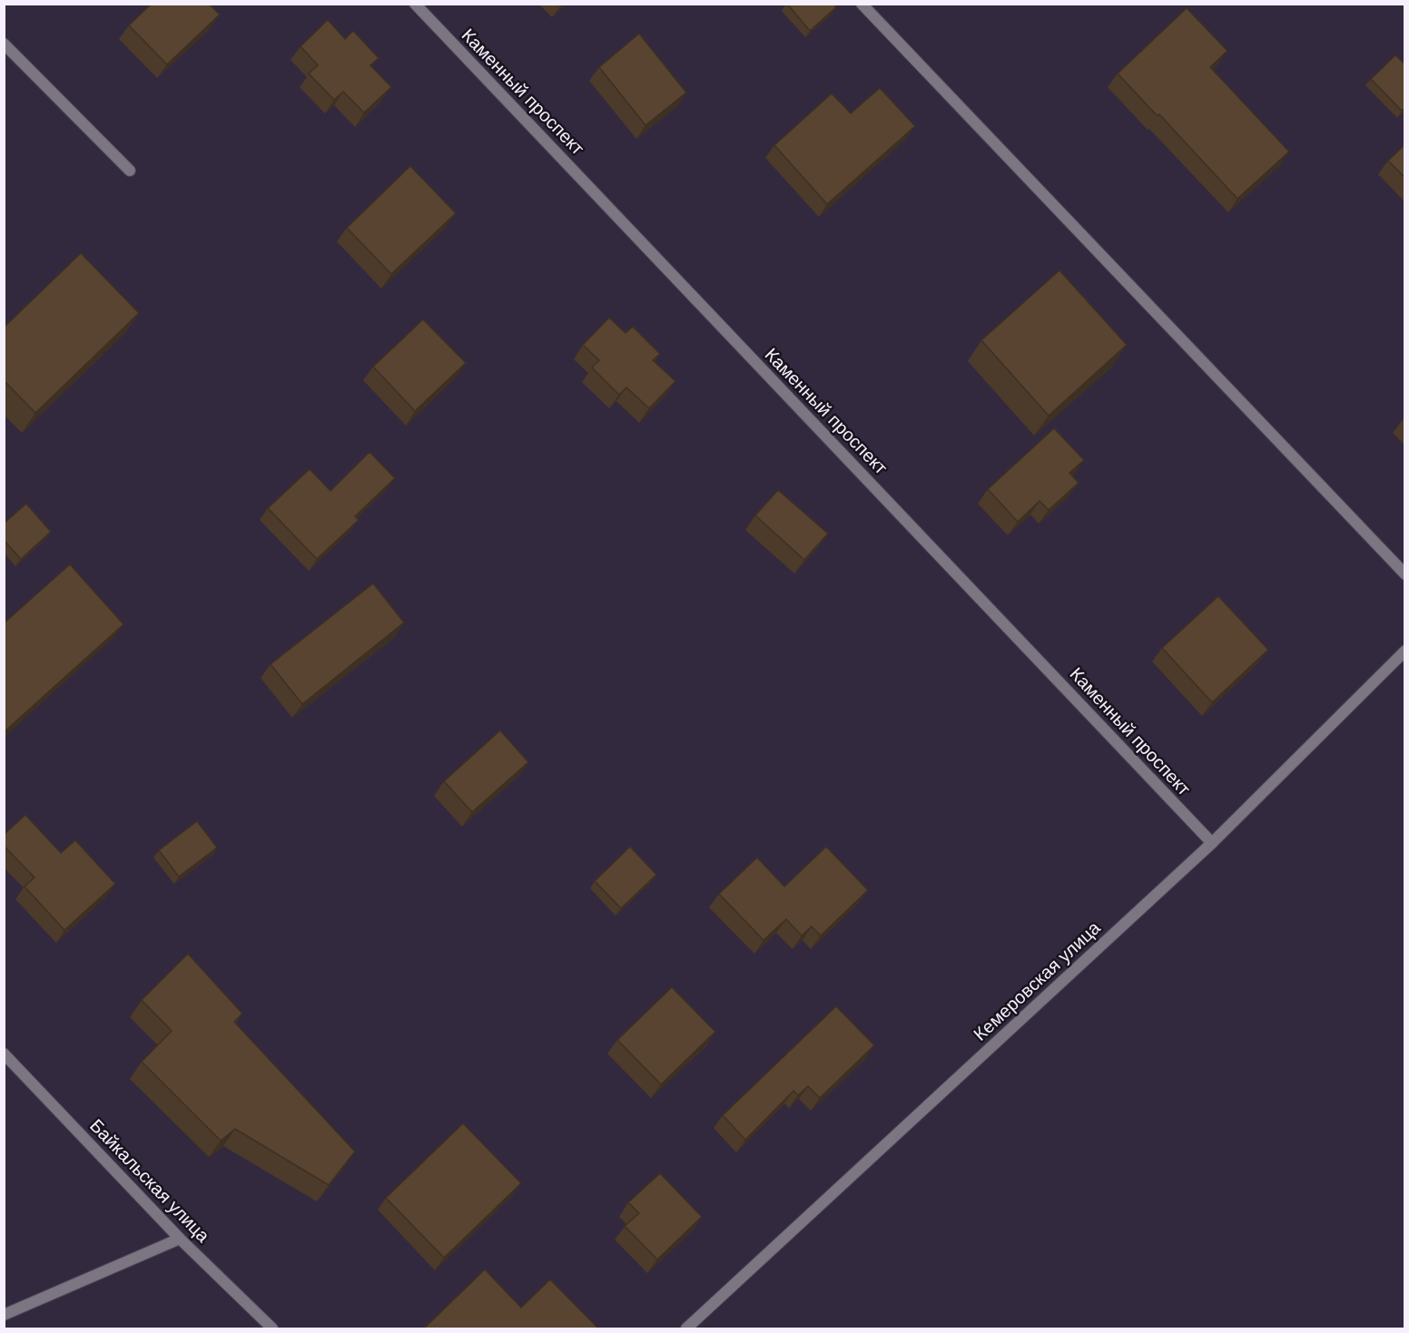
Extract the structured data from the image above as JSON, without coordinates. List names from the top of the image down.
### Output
{
  "streets": {
    "street": ["Каменный проспект", "Кемеровская улица", "Байкальская улица"]
  },
  "crossings": [
    ["Каменный проспект", "Кемеровская улица"]
  ]
}
